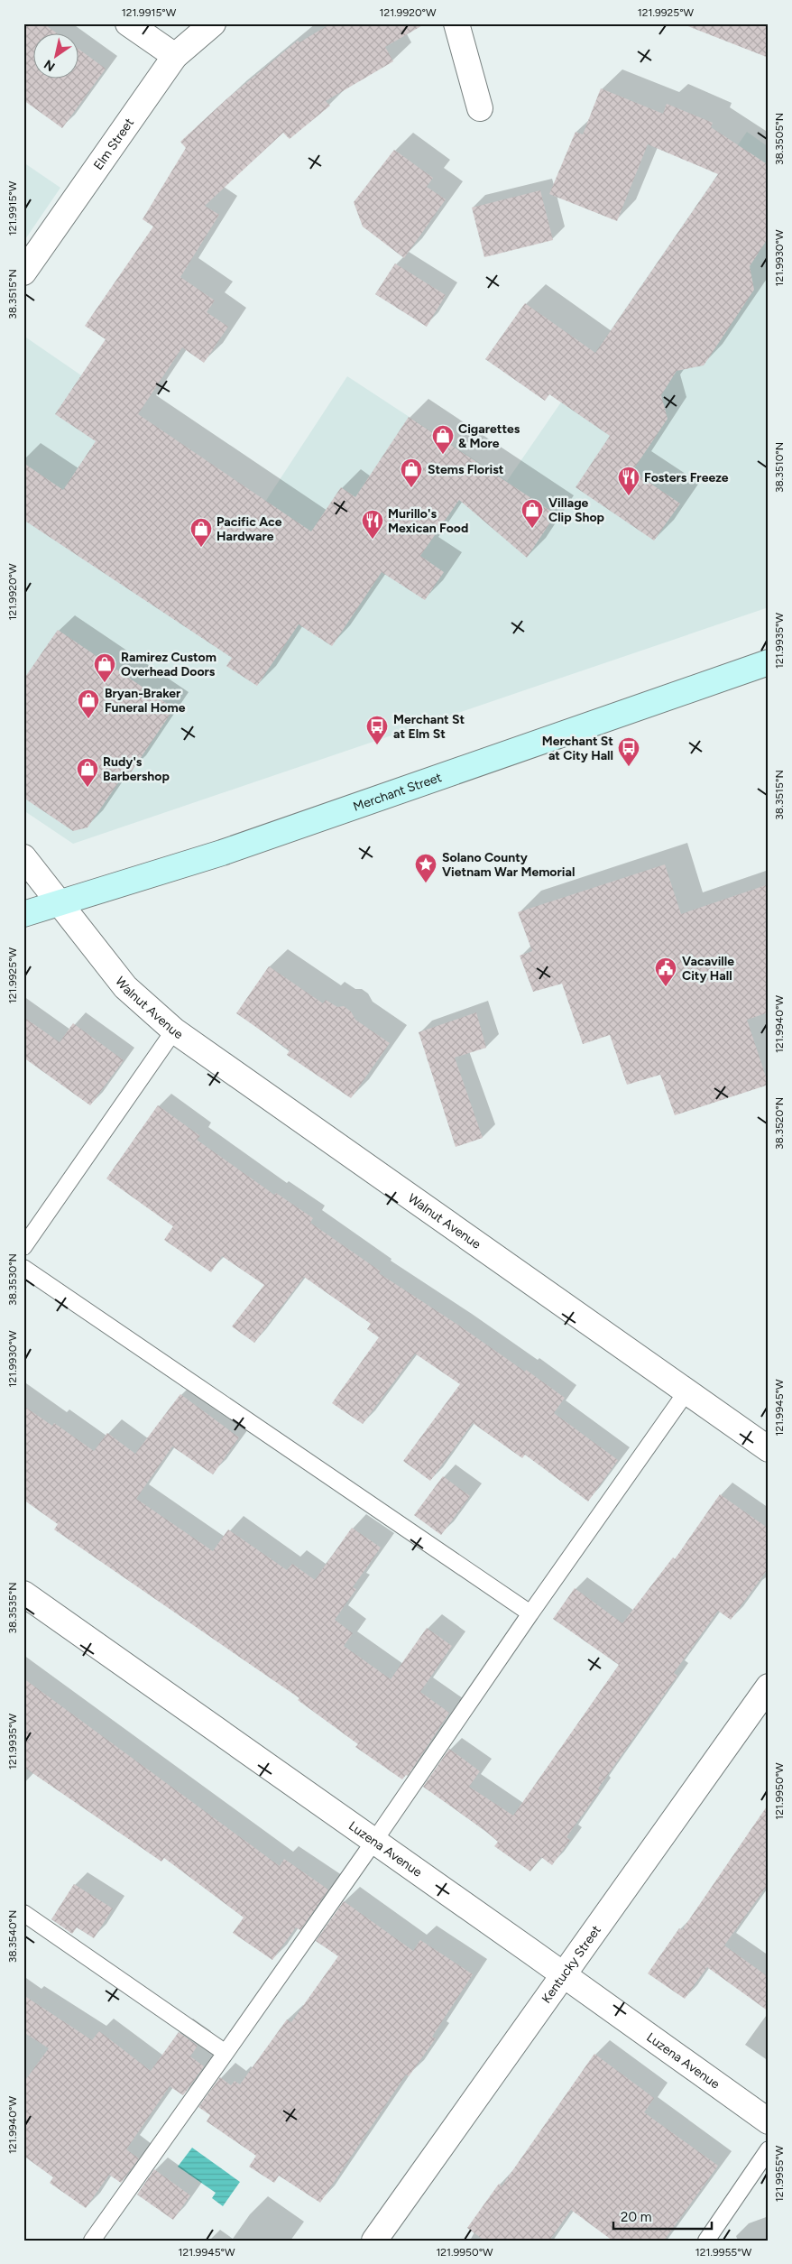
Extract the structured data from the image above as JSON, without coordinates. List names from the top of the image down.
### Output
{
  "streets": {
    "main road": ["Merchant Street"],
    "street": [
      "Elm Street",
      "Walnut Avenue",
      "Luzena Avenue",
      "Kentucky Street"
    ]
  },
  "crossings": [
    ["Merchant Street", "Walnut Avenue"],
    ["Luzena Avenue", "Kentucky Street"]
  ],
  "places": {
    "shop": [
      "Cigarettes & More",
      "Stems Florist",
      "Village Clip Shop",
      "Pacific Ace Hardware",
      "Ramirez Custom Overhead Doors",
      "Bryan-Braker Funeral Home",
      "Rudy's Barbershop"
    ],
    "restaurant": ["Fosters Freeze", "Murillo's Mexican Food"],
    "bus stop": ["Merchant St at Elm St", "Merchant St at City Hall"],
    "place": ["Solano County Vietnam War Memorial"],
    "public building": ["Vacaville City Hall"]
  },
  "scale_bar": "20 m",
  "north": "bottom left",
  "coordinates": [
    "121.9915°W",
    "121.9920°W",
    "121.9925°W",
    "38.3505°N",
    "121.9930°W",
    "38.3515°N",
    "38.3510°N",
    "121.9935°W",
    "121.9940°W",
    "38.3520°N",
    "38.3530°N",
    "121.9945°W",
    "38.3535°N",
    "121.9950°W",
    "38.3540°N",
    "121.9955°W"
  ]
}
